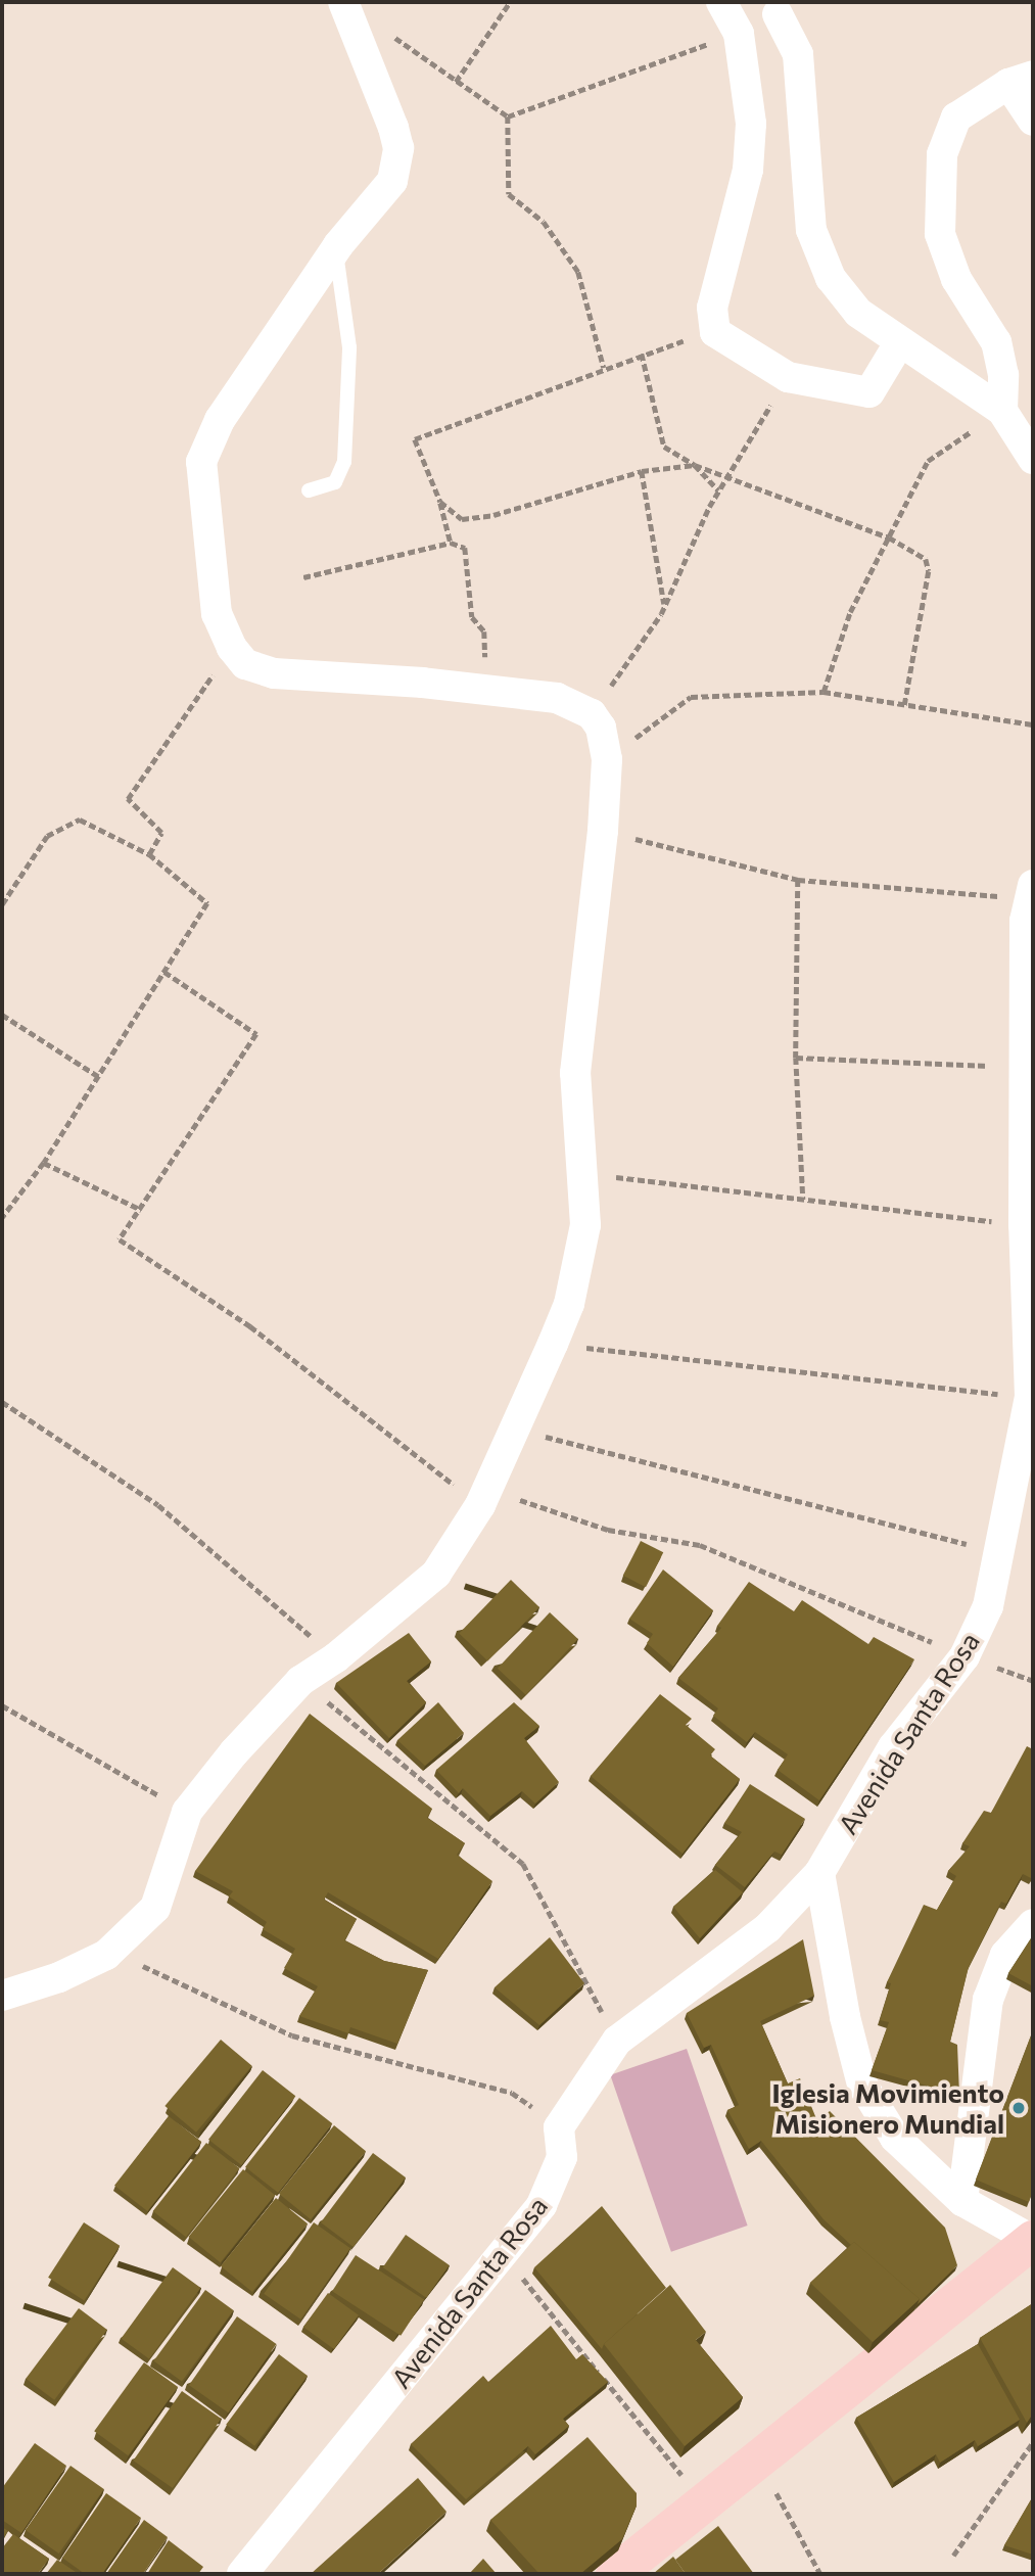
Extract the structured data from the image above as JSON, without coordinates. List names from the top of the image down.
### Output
{
  "streets": {
    "street": ["Avenida Santa Rosa"]
  },
  "places": ["Iglesia Movimiento Misionero Mundial"]
}
